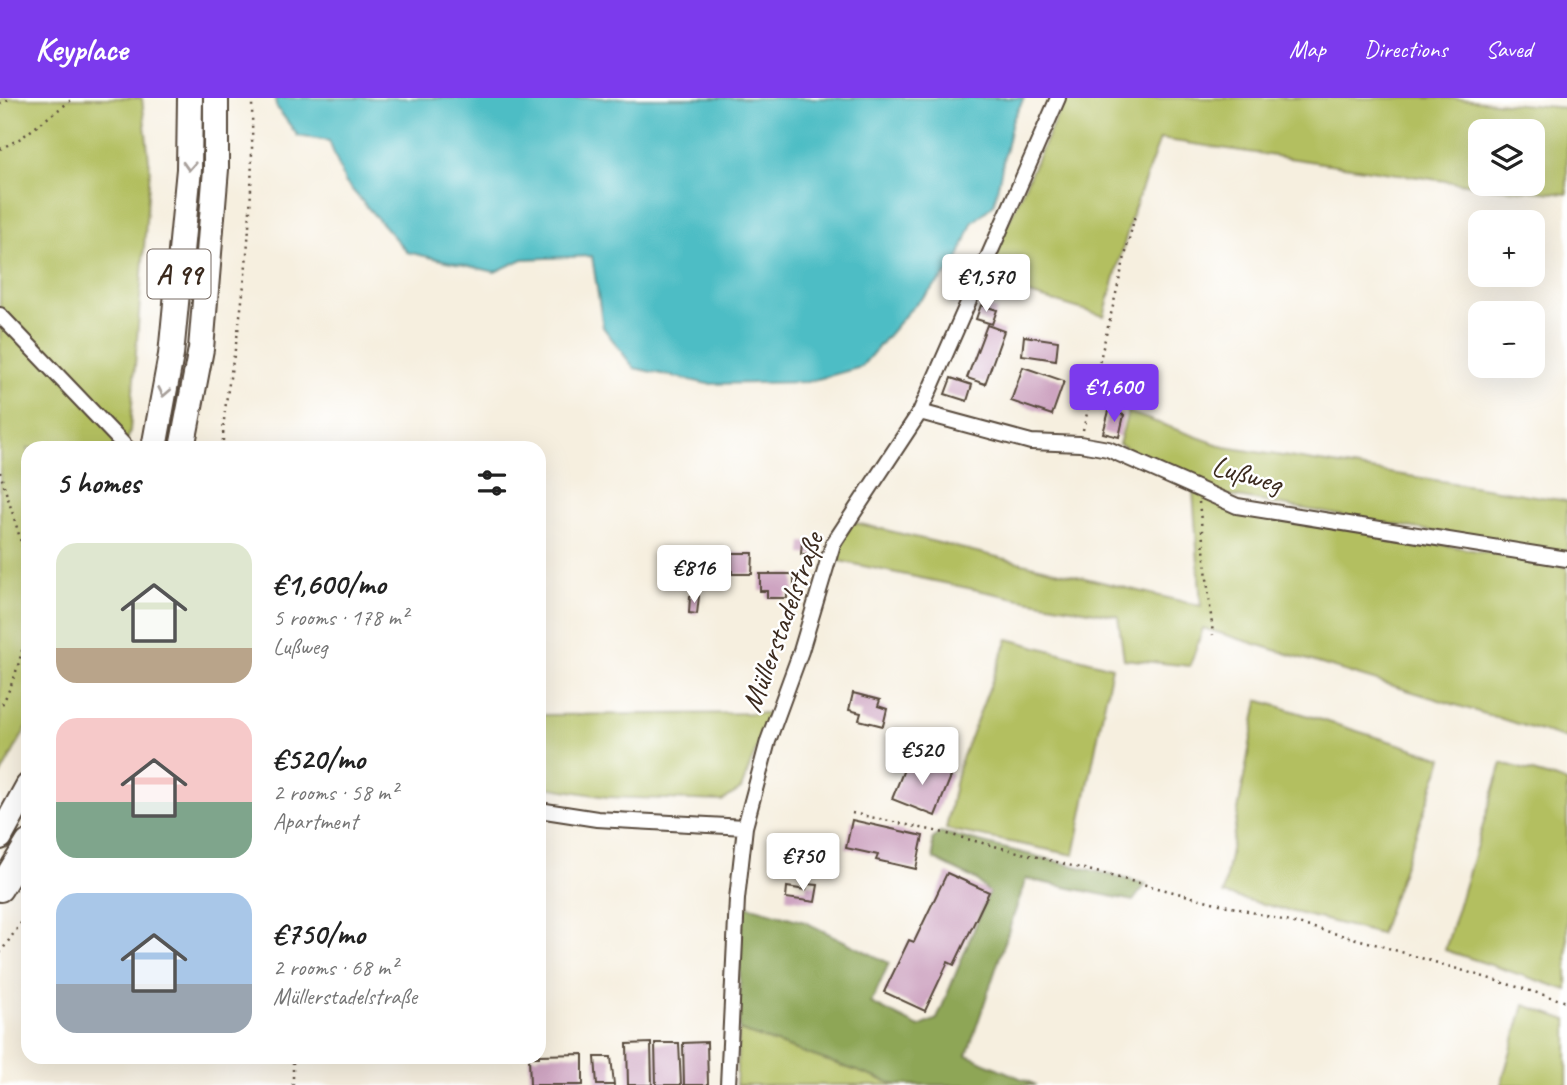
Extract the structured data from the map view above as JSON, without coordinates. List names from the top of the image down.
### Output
{
  "streets": {
    "highway": ["A 99"],
    "street": ["Lußweg", "Müllerstadelstraße"]
  },
  "crossings": [
    ["Lußweg", "Müllerstadelstraße"]
  ],
  "page": {
    "header": "Keyplace",
    "nav": ["Map", "Directions", "Saved"],
    "map_buttons": ["+", "−"],
    "price": [
      "€1,570",
      "€1,600",
      "€816",
      "€520",
      "€750"
    ],
    "heading": "5 homes",
    "list": [
      {
        "name": "€1,600/mo",
        "note": "5 rooms · 178 m² · Lußweg"
      },
      {
        "name": "€520/mo",
        "note": "2 rooms · 58 m² · Apartment"
      },
      {
        "name": "€750/mo",
        "note": "2 rooms · 68 m² · Müllerstadelstraße"
      }
    ]
  }
}
